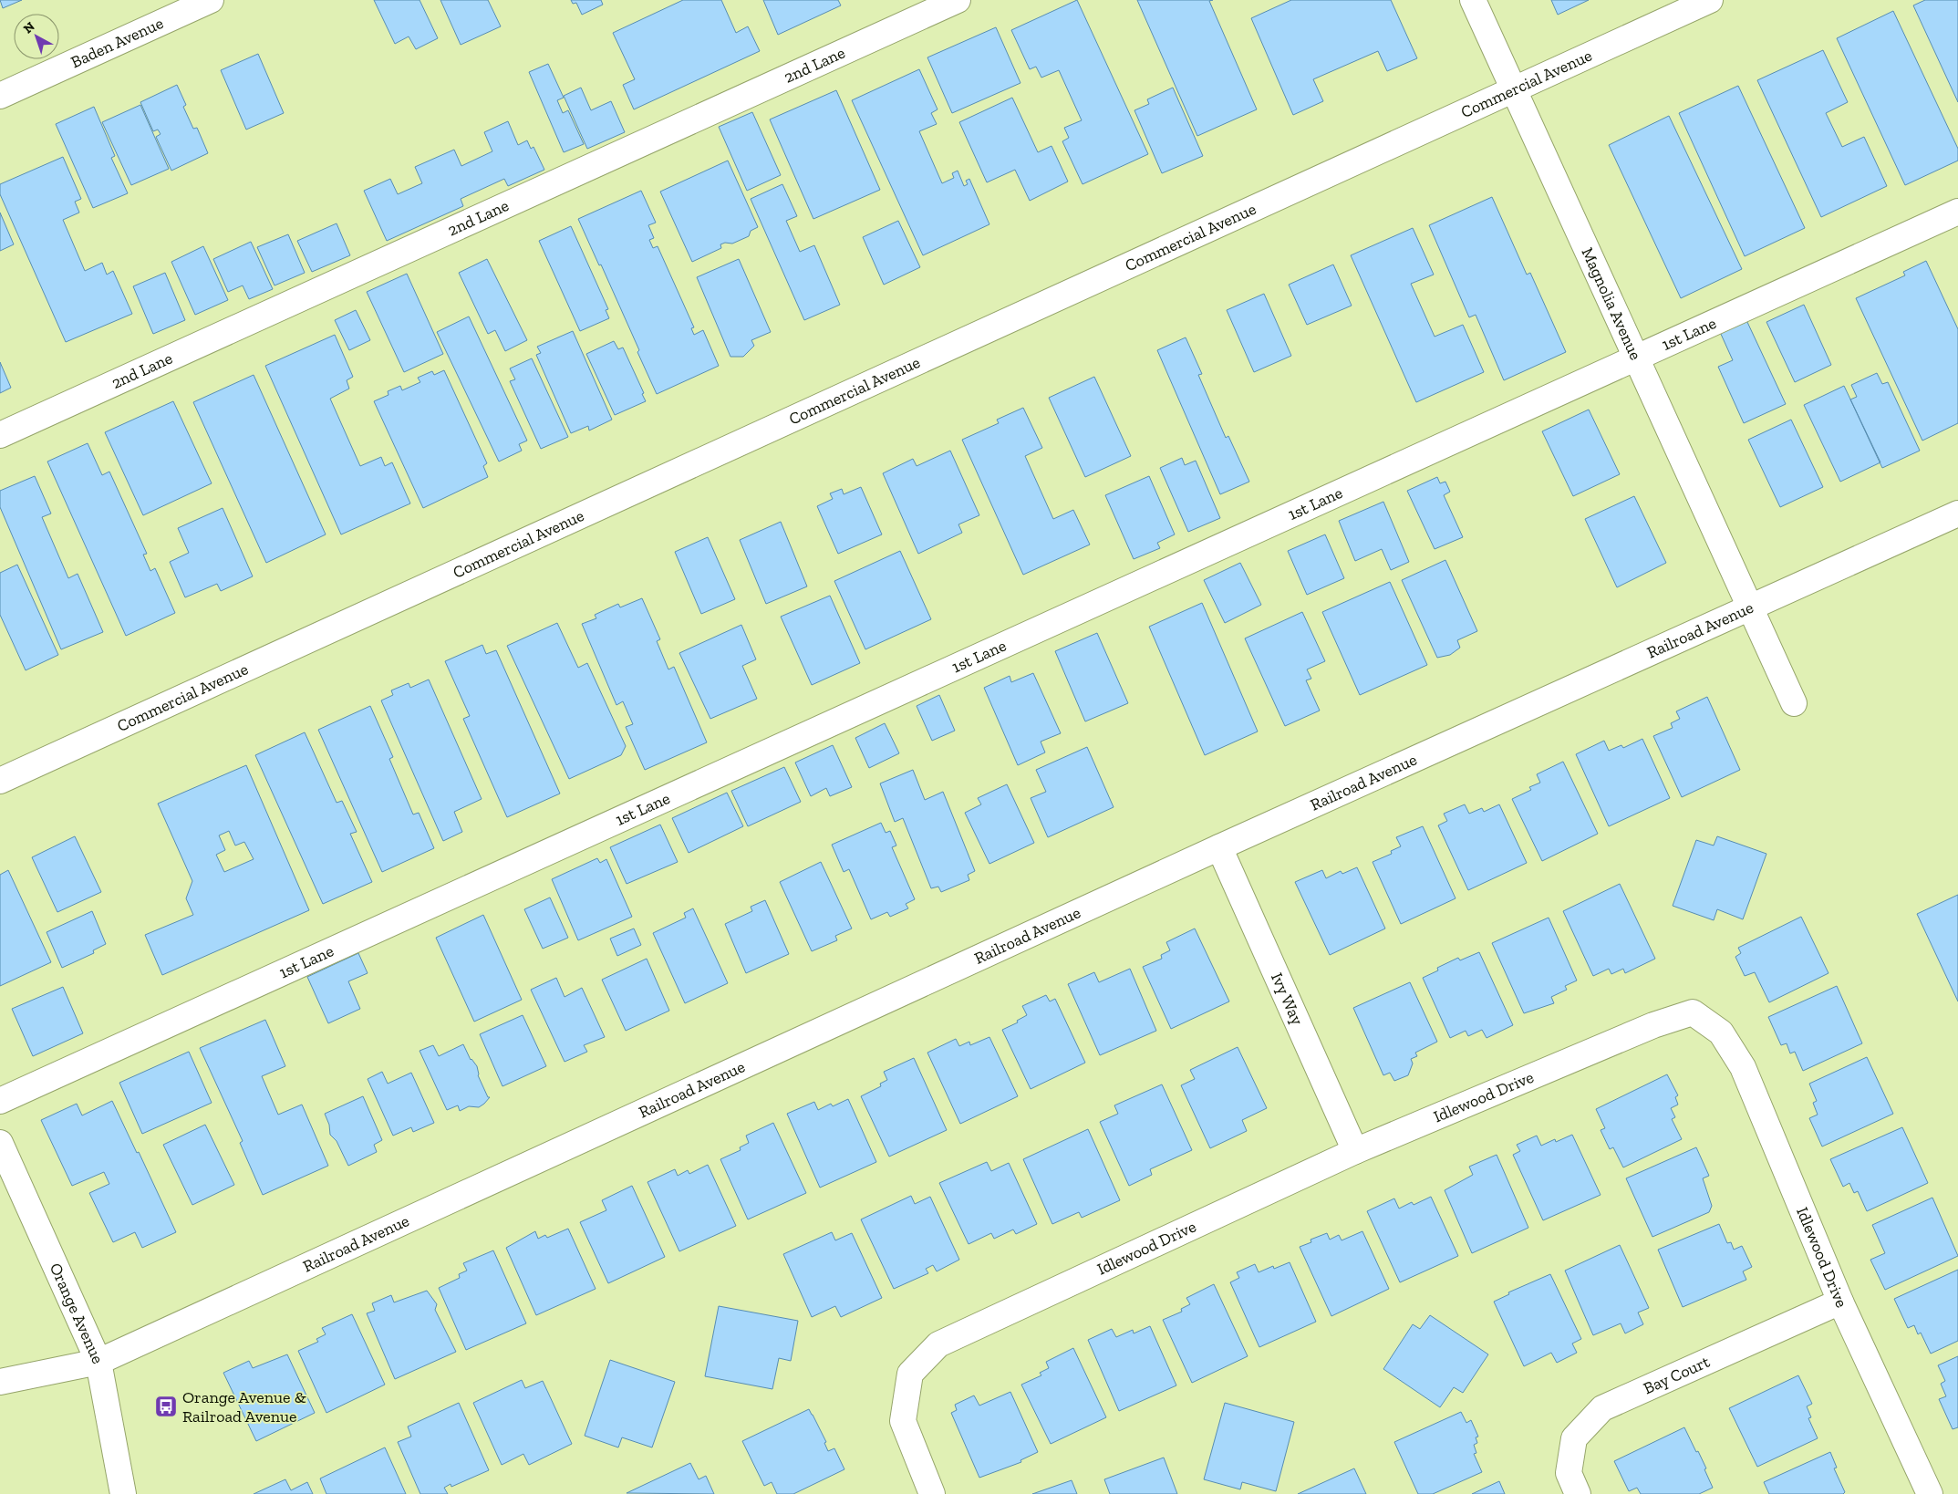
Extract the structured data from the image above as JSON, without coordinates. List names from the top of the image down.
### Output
{
  "streets": {
    "street": [
      "Baden Avenue",
      "2nd Lane",
      "Commercial Avenue",
      "Magnolia Avenue",
      "1st Lane",
      "Railroad Avenue",
      "Ivy Way",
      "Idlewood Drive",
      "Orange Avenue",
      "Bay Court"
    ]
  },
  "crossings": [
    ["Commercial Avenue", "Magnolia Avenue"],
    ["Magnolia Avenue", "1st Lane"],
    ["Magnolia Avenue", "Railroad Avenue"],
    ["Railroad Avenue", "Ivy Way"],
    ["Railroad Avenue", "Orange Avenue"],
    ["Ivy Way", "Idlewood Drive"],
    ["Idlewood Drive", "Bay Court"]
  ],
  "places": {
    "bus stop": ["Orange Avenue & Railroad Avenue"]
  },
  "north": "top left"
}
